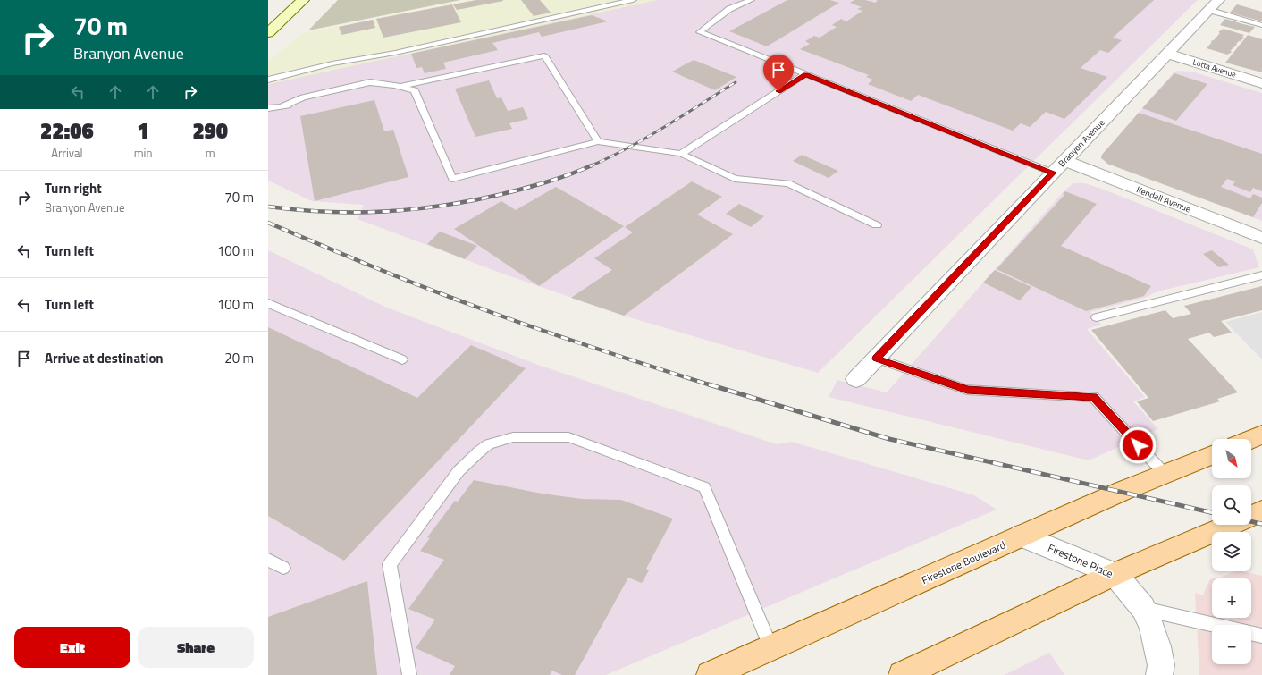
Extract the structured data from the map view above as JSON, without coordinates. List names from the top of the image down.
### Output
{
  "streets": {
    "main road": ["Firestone Boulevard"],
    "street": [
      "Lotta Avenue",
      "Branyon Avenue",
      "Kendall Avenue",
      "Firestone Place"
    ]
  },
  "crossings": [
    ["Lotta Avenue", "Branyon Avenue"],
    ["Branyon Avenue", "Kendall Avenue"],
    ["Firestone Place", "Firestone Boulevard"]
  ],
  "north": "bottom right",
  "page": {
    "turn": ["70 m", "Branyon Avenue"],
    "eta": [
      "22:06",
      "Arrival",
      "1",
      "min",
      "290",
      "m"
    ],
    "list": [
      {
        "name": "Turn right",
        "note": "Branyon Avenue",
        "value": "70 m"
      },
      {
        "name": "Turn left",
        "value": "100 m"
      },
      {
        "name": "Turn left",
        "value": "100 m"
      },
      {
        "name": "Arrive at destination",
        "value": "20 m"
      }
    ],
    "map_buttons": ["+", "−"],
    "buttons": ["Exit", "Share"]
  }
}
